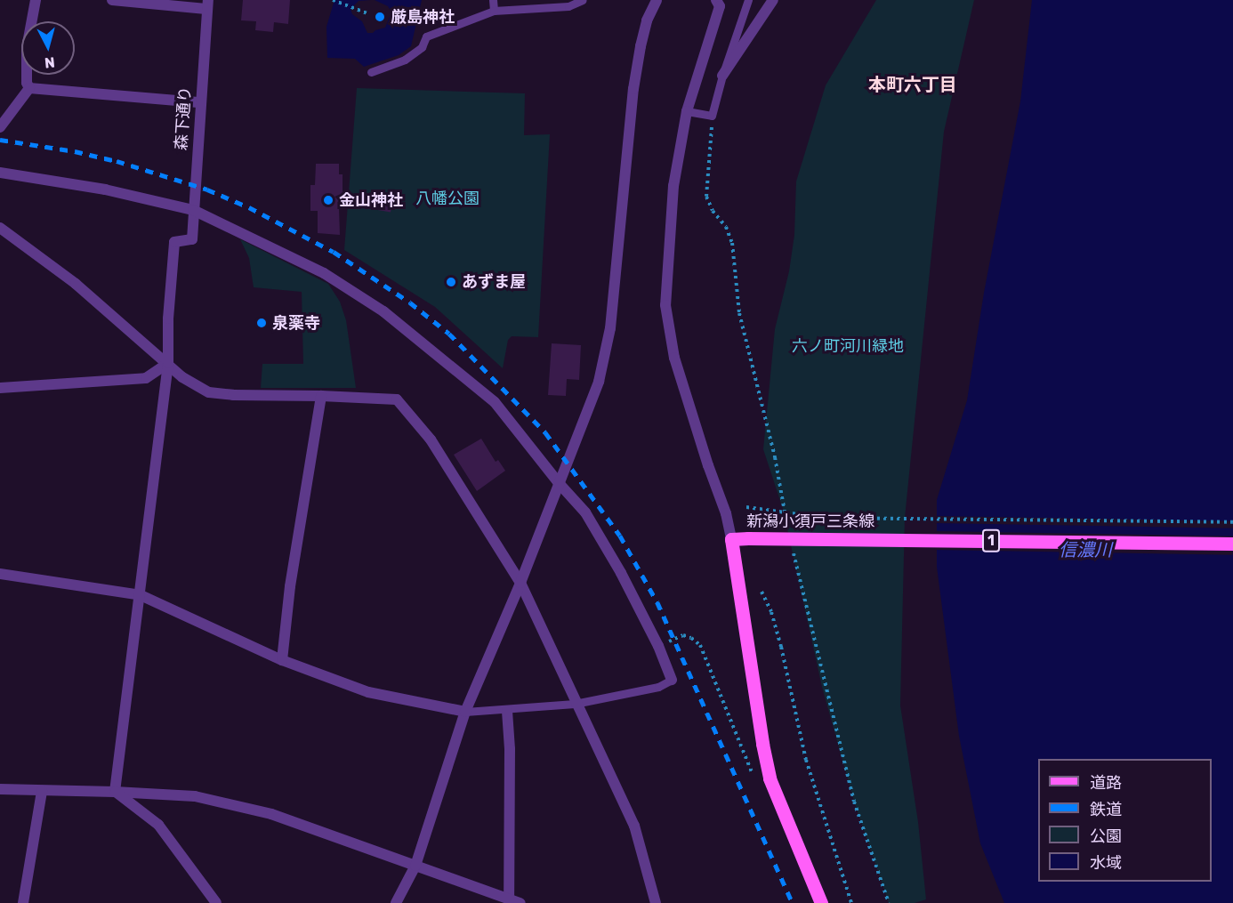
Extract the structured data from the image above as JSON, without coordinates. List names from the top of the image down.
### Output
{
  "streets": {
    "main road": ["新潟小須戸三条線", "1"],
    "street": ["森下通り"]
  },
  "districts": ["本町六丁目"],
  "water": ["信濃川"],
  "parks": ["八幡公園", "六ノ町河川緑地"],
  "places": [
    "厳島神社",
    "金山神社",
    "あずま屋",
    "泉薬寺"
  ],
  "legend": [
    "道路",
    "鉄道",
    "公園",
    "水域"
  ],
  "north": "bottom"
}
